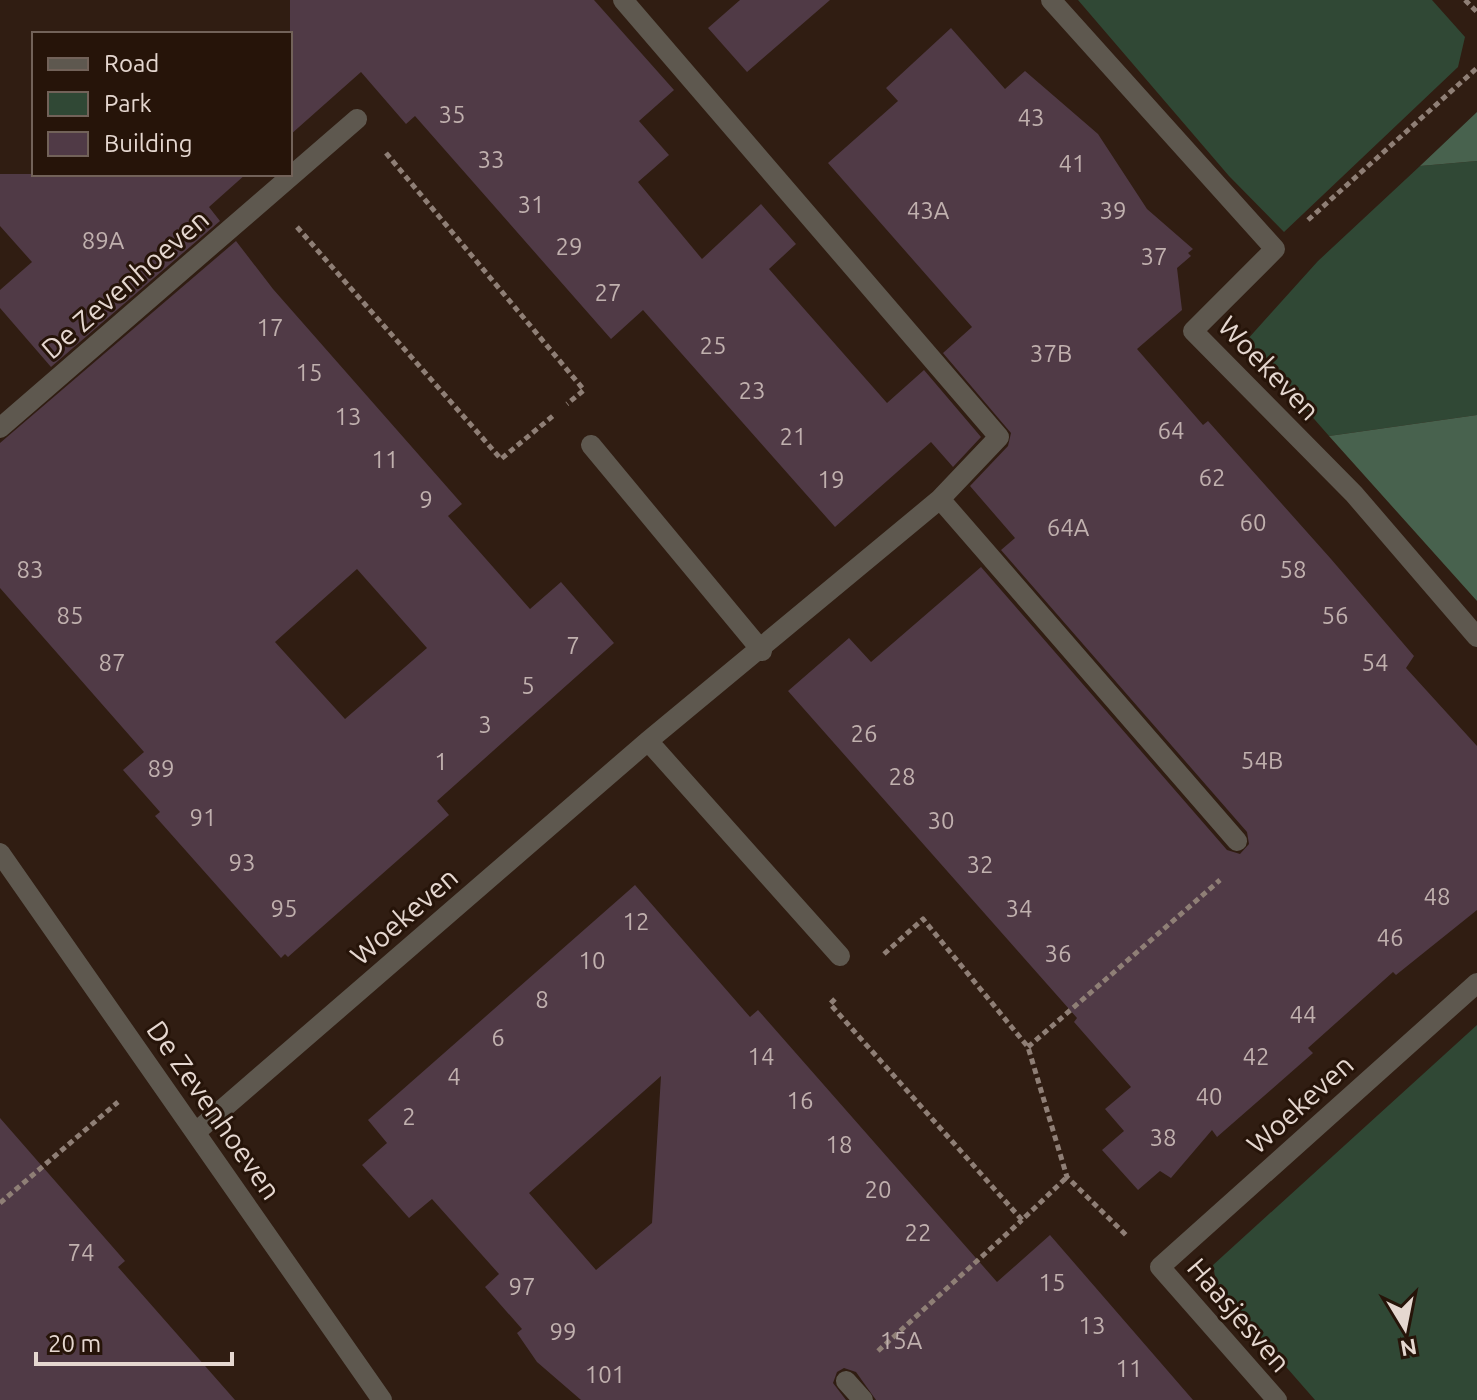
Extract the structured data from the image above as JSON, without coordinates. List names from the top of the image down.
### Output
{
  "streets": {
    "street": ["De Zevenhoeven", "Woekeven", "Haasjesven"]
  },
  "crossings": [
    ["De Zevenhoeven", "Woekeven"],
    ["Woekeven", "Haasjesven"]
  ],
  "house_numbers": [
    "35",
    "43",
    "33",
    "41",
    "31",
    "43A",
    "39",
    "89A",
    "29",
    "37",
    "27",
    "17",
    "25",
    "37B",
    "15",
    "23",
    "13",
    "64",
    "21",
    "11",
    "62",
    "19",
    "9",
    "60",
    "64A",
    "83",
    "58",
    "85",
    "56",
    "7",
    "87",
    "54",
    "5",
    "3",
    "26",
    "54B",
    "1",
    "89",
    "28",
    "91",
    "30",
    "93",
    "32",
    "48",
    "95",
    "34",
    "12",
    "46",
    "36",
    "10",
    "8",
    "44",
    "6",
    "14",
    "42",
    "4",
    "40",
    "16",
    "2",
    "38",
    "18",
    "20",
    "22",
    "74",
    "15",
    "97",
    "13",
    "99",
    "15A",
    "11",
    "101"
  ],
  "legend": ["Road", "Park", "Building"],
  "scale_bar": "20 m",
  "north": "bottom"
}
